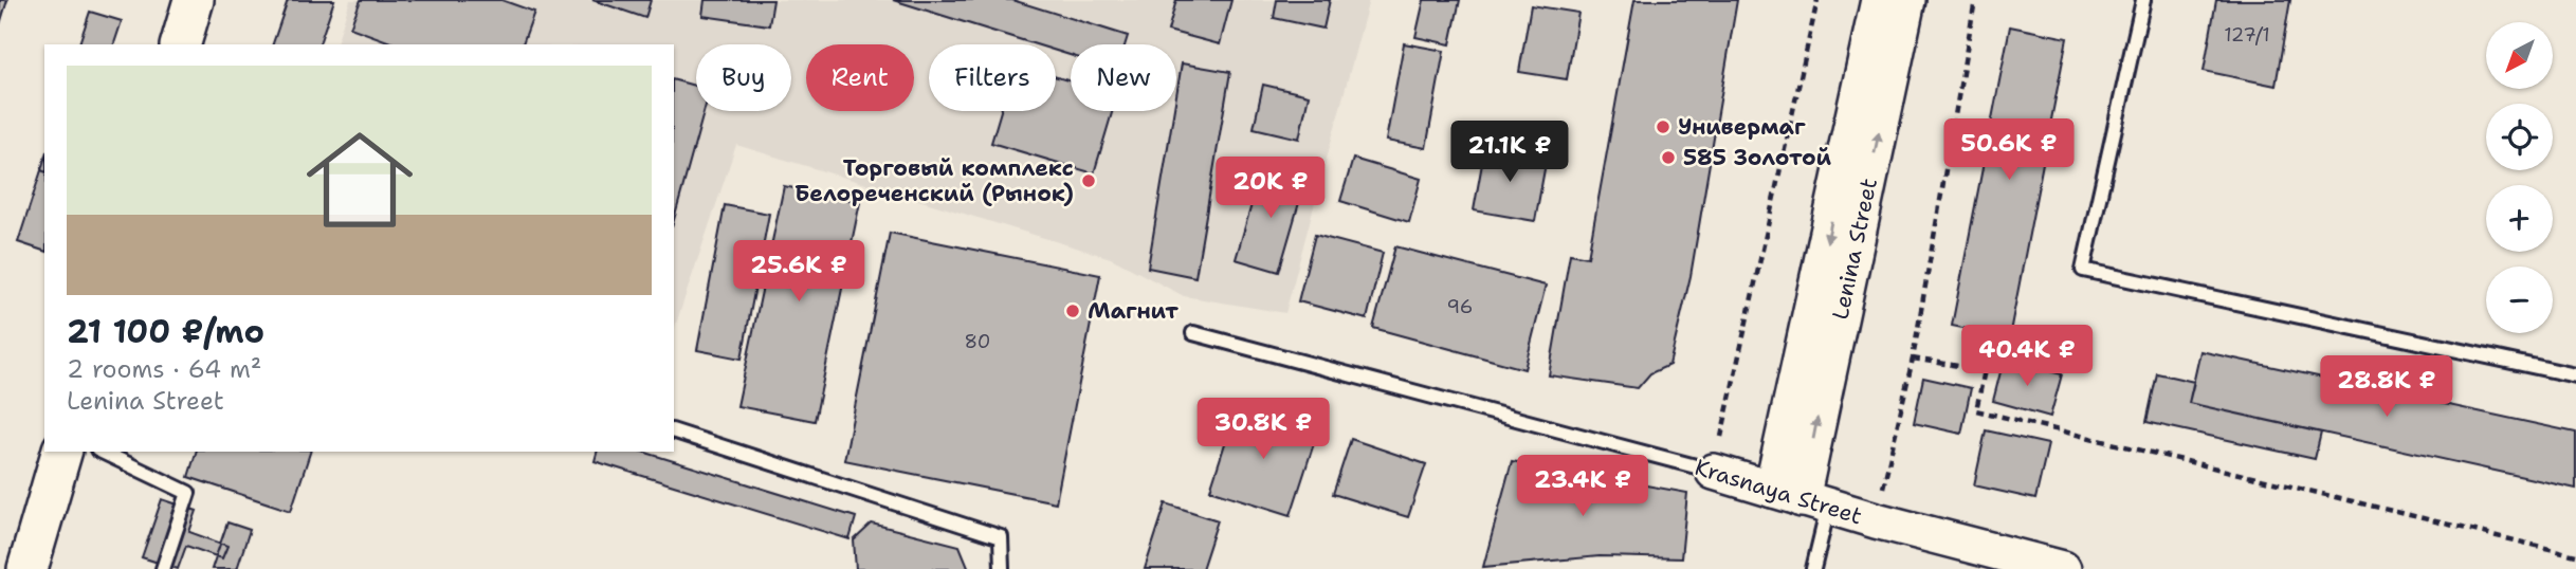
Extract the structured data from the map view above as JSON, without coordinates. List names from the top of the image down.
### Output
{
  "streets": {
    "street": ["Lenina Street", "Krasnaya Street"]
  },
  "crossings": [
    ["Lenina Street", "Krasnaya Street"]
  ],
  "places": [
    "Универмаг",
    "585 Золотой",
    "Торговый комплекс Белореченский (Рынок)",
    "Магнит"
  ],
  "house_numbers": ["127/1", "96", "80"],
  "north": "bottom left",
  "page": {
    "map_buttons": ["+", "−"],
    "chip": [
      "Buy",
      "Rent",
      "Filters",
      "New"
    ],
    "list": [
      {
        "name": "21 100 ₽/mo",
        "note": "2 rooms · 64 m² · Lenina Street"
      }
    ],
    "price": [
      "50.6K ₽",
      "21.1K ₽",
      "20K ₽",
      "25.6K ₽",
      "40.4K ₽",
      "28.8K ₽",
      "30.8K ₽",
      "23.4K ₽"
    ]
  }
}
